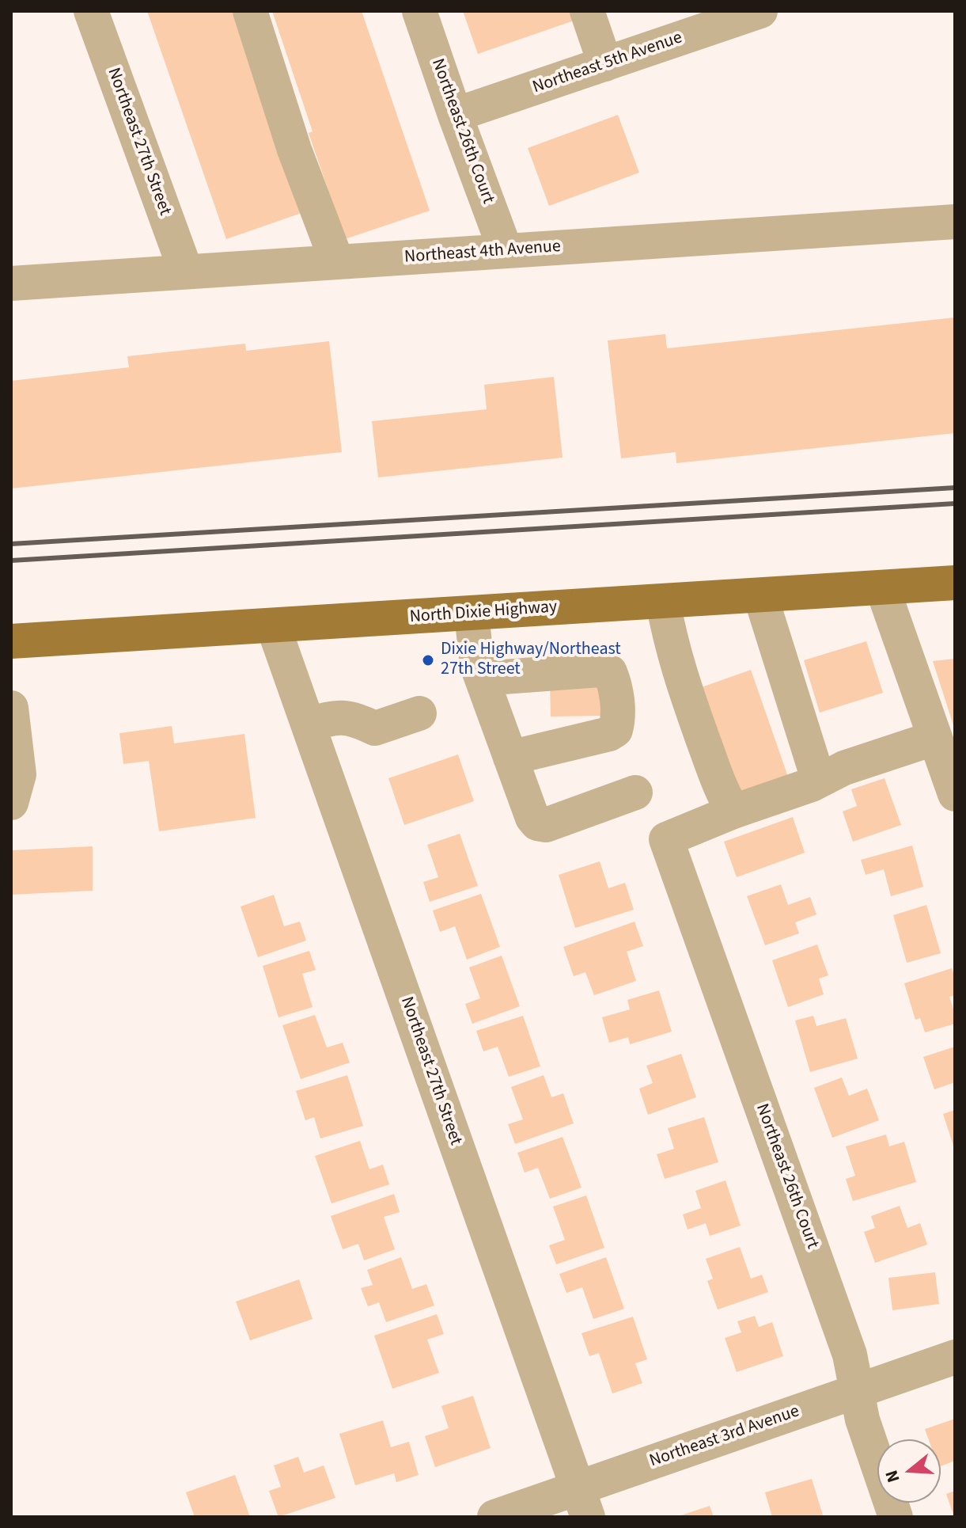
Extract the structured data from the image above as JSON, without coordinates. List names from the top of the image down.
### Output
{
  "streets": {
    "main road": ["North Dixie Highway"],
    "street": [
      "Northeast 5th Avenue",
      "Northeast 26th Court",
      "Northeast 27th Street",
      "Northeast 4th Avenue",
      "Northeast 3rd Avenue"
    ]
  },
  "crossings": [
    ["Northeast 5th Avenue", "Northeast 26th Court"],
    ["Northeast 26th Court", "Northeast 4th Avenue"],
    ["Northeast 26th Court", "Northeast 3rd Avenue"],
    ["Northeast 27th Street", "Northeast 4th Avenue"],
    ["Northeast 27th Street", "North Dixie Highway"],
    ["Northeast 27th Street", "Northeast 3rd Avenue"]
  ],
  "places": ["Dixie Highway/Northeast 27th Street"],
  "north": "left"
}
